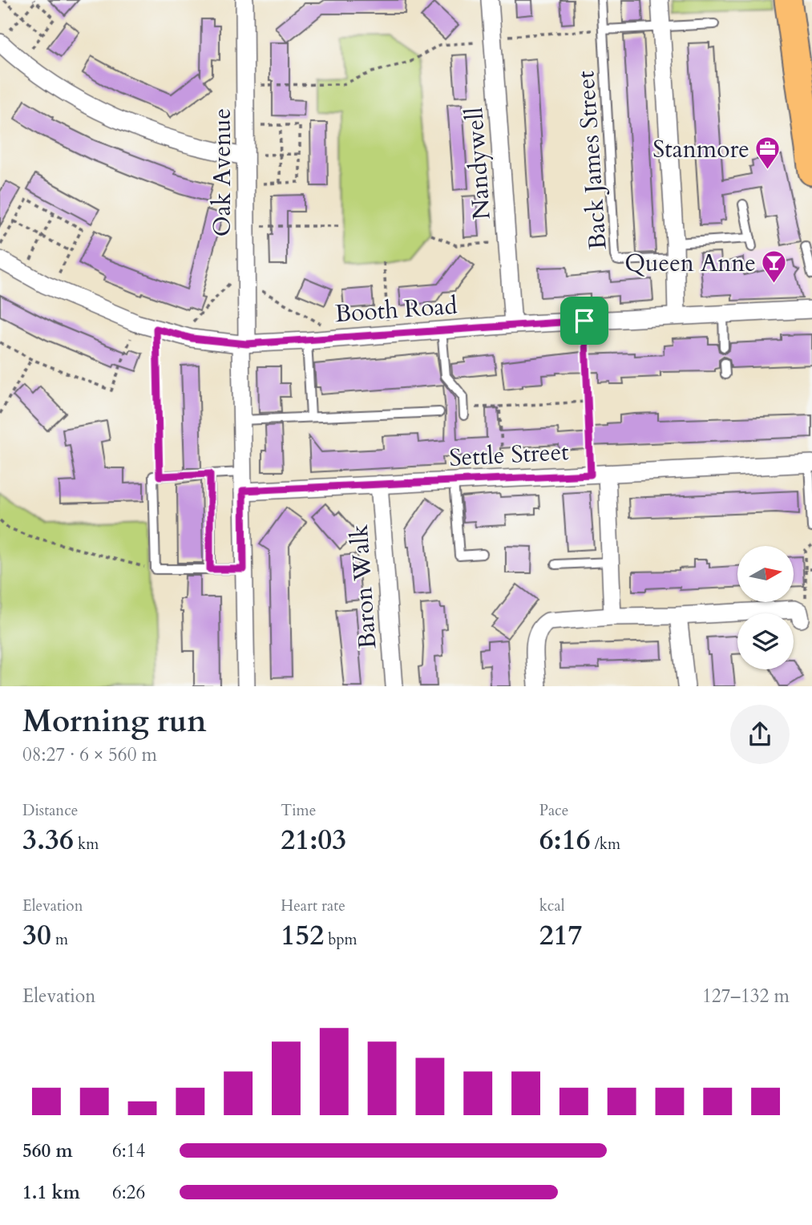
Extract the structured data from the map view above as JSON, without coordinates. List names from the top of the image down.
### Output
{
  "streets": {
    "street": [
      "Nandywell",
      "Oak Avenue",
      "Booth Road",
      "Settle Street",
      "Baron Walk"
    ],
    "lane": ["Back James Street"]
  },
  "crossings": [
    ["Nandywell", "Booth Road"],
    ["Oak Avenue", "Booth Road"],
    ["Oak Avenue", "Settle Street"],
    ["Settle Street", "Baron Walk"]
  ],
  "places": {
    "office": ["Stanmore"],
    "bar": ["Queen Anne"]
  },
  "north": "right",
  "page": {
    "heading": ["Morning run", "08:27 · 6 × 560 m"],
    "stats": [
      ["Distance", "3.36 km"],
      ["Time", "21:03"],
      ["Pace", "6:16 /km"],
      ["Elevation", "30 m"],
      ["Heart rate", "152 bpm"],
      ["kcal", "217"]
    ],
    "chart": ["Elevation", "127–132 m"],
    "list": [
      {
        "name": "560 m",
        "note": "6:14"
      },
      {
        "name": "1.1 km",
        "note": "6:26"
      }
    ]
  }
}
